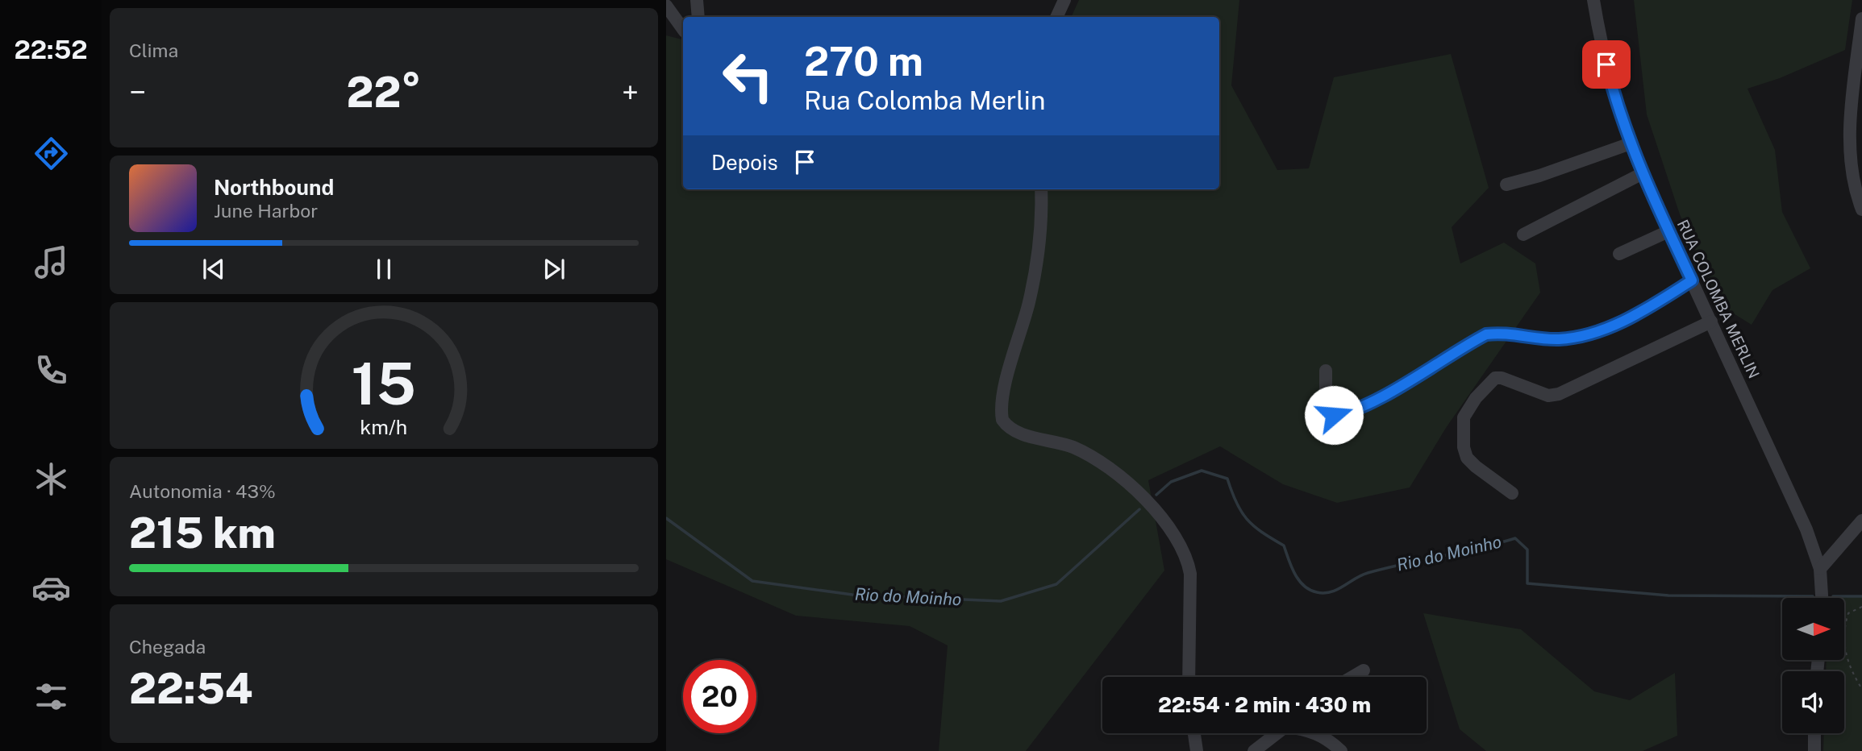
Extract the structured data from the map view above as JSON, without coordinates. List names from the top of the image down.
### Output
{
  "streets": {
    "street": ["RUA COLOMBA MERLIN"]
  },
  "water": ["Rio do Moinho"],
  "north": "right",
  "page": {
    "tabs": "22:52",
    "tile": [
      "Clima",
      ["Autonomia · 43%", "215 km"],
      ["Chegada", "22:54"]
    ],
    "turn": ["270 m", "Rua Colomba Merlin"],
    "heat": ["−", "22°", "+"],
    "then": "Depois",
    "song": ["Northbound", "June Harbor"],
    "limit": "20",
    "trip": "22:54 · 2 min · 430 m",
    "gauge": ["15", "km/h"]
  }
}
